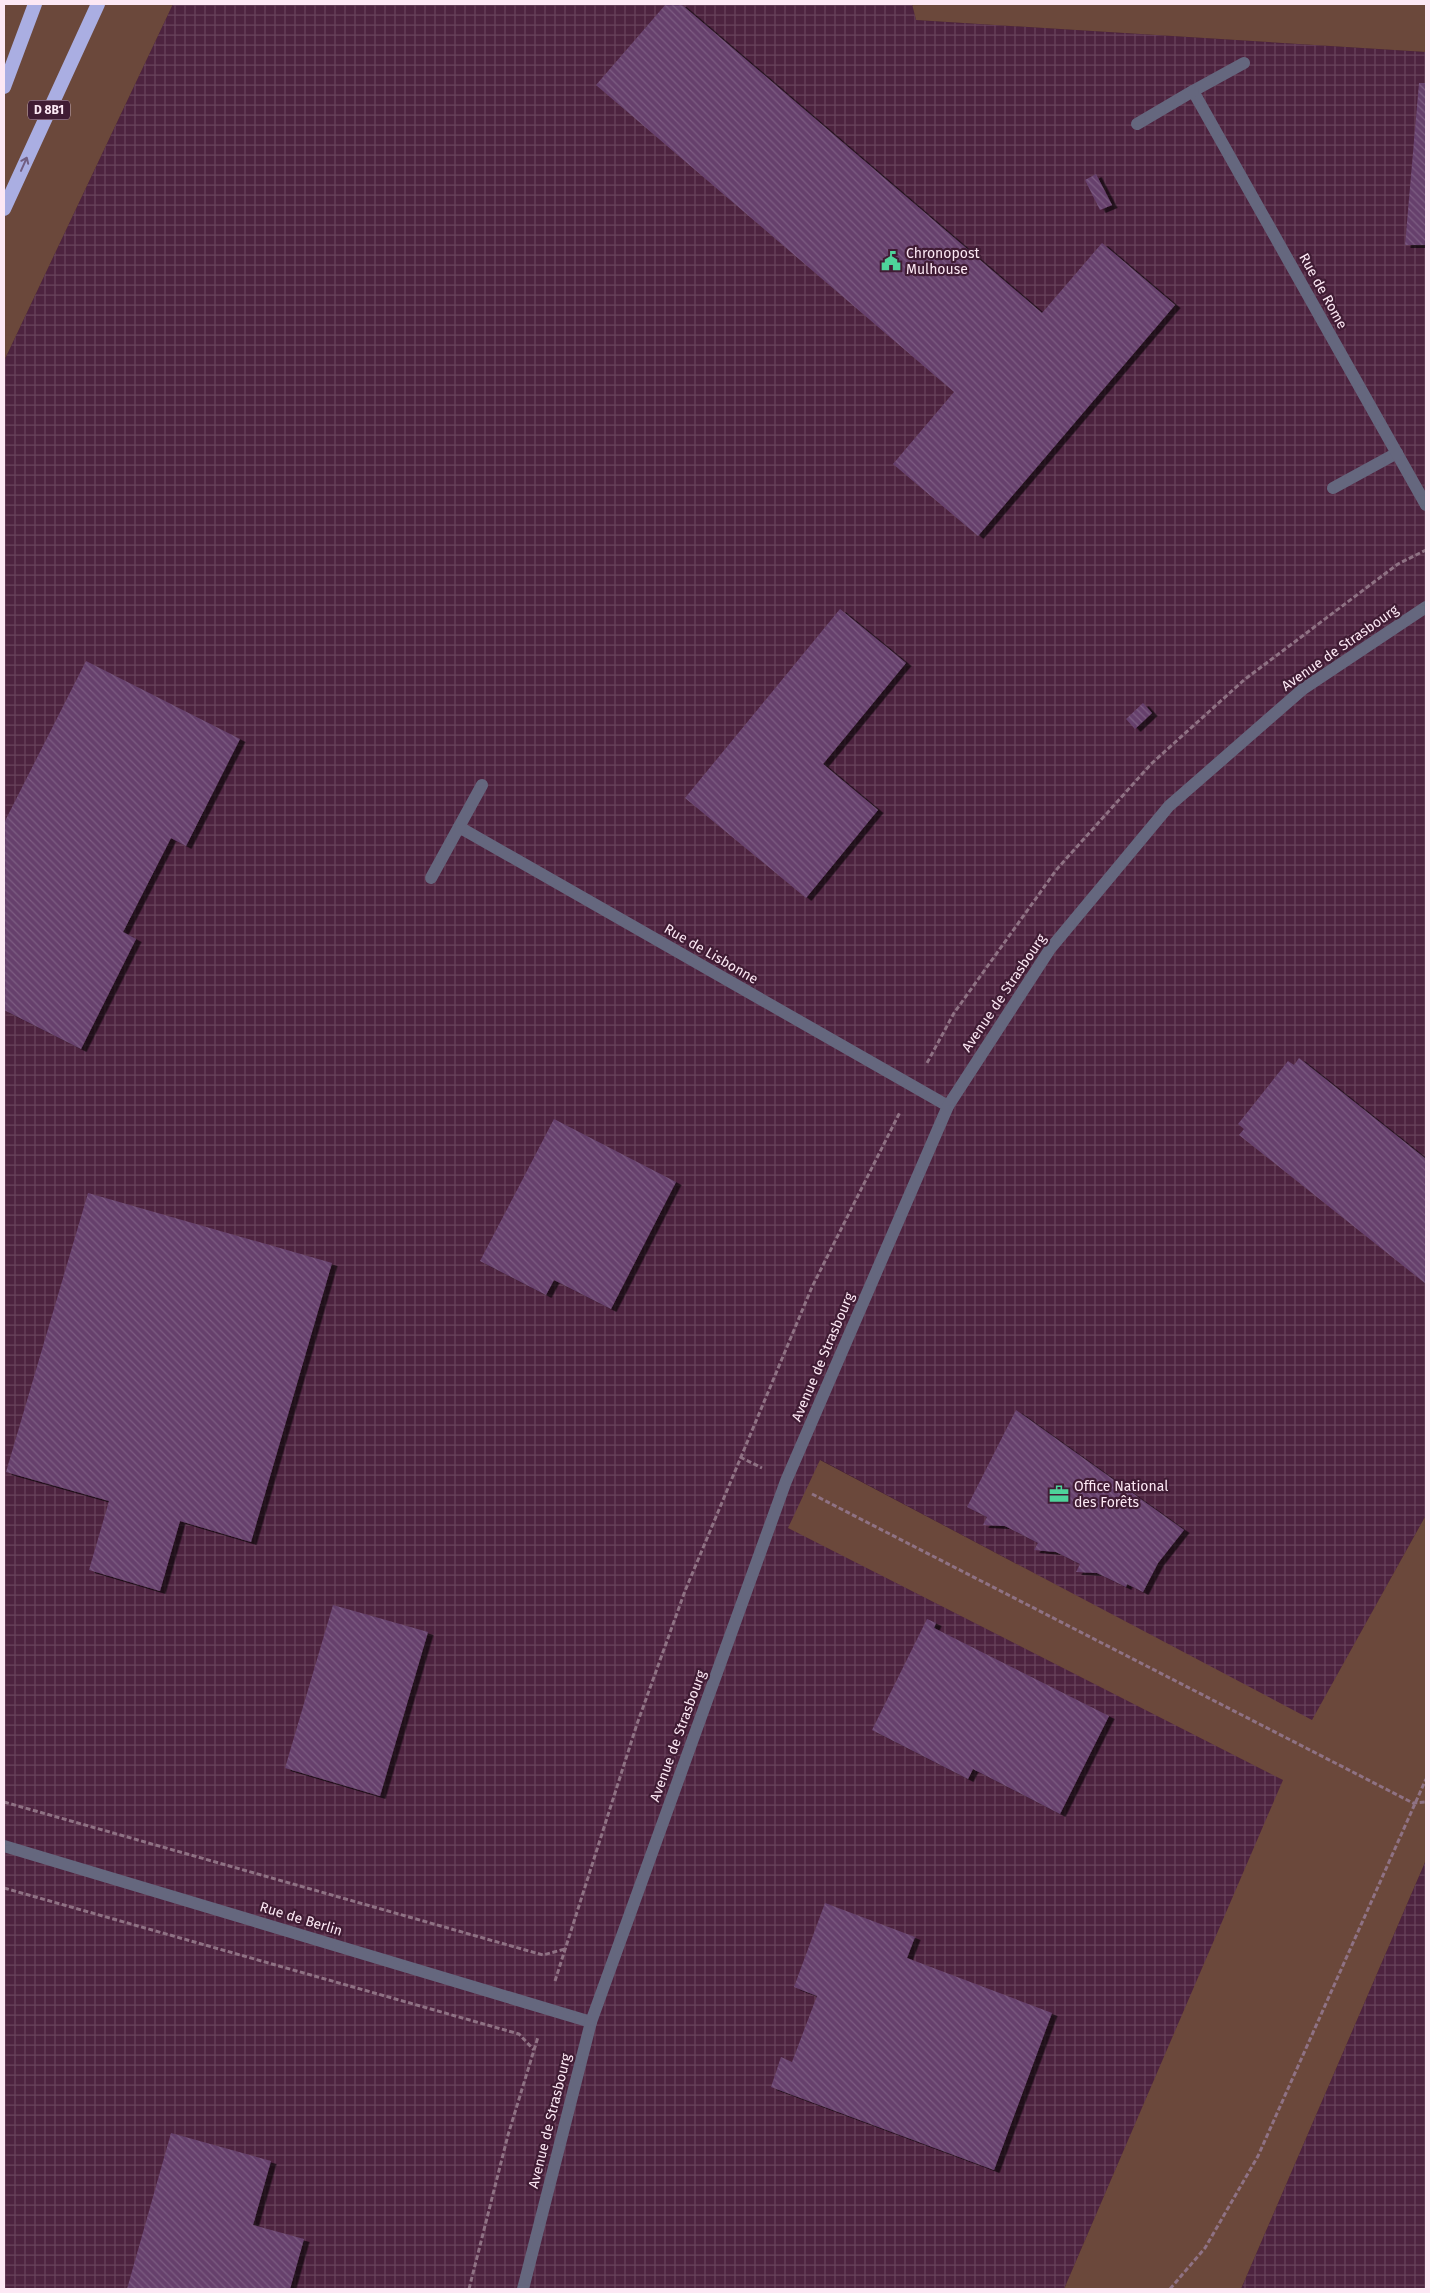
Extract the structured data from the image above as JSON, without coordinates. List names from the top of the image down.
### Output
{
  "streets": {
    "highway": ["D 8B1"],
    "street": [
      "Rue de Rome",
      "Avenue de Strasbourg",
      "Rue de Lisbonne",
      "Rue de Berlin"
    ]
  },
  "crossings": [
    ["Avenue de Strasbourg", "Rue de Lisbonne"],
    ["Avenue de Strasbourg", "Rue de Berlin"]
  ],
  "places": {
    "public building": ["Chronopost Mulhouse"],
    "office": ["Office National des Forêts"]
  }
}
